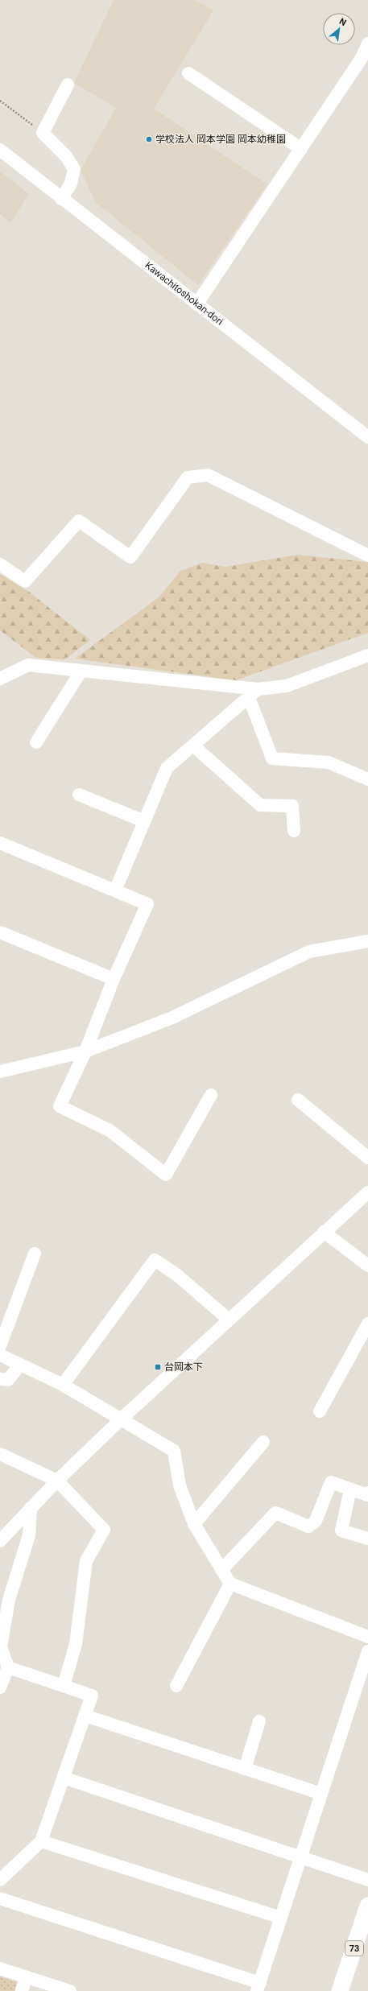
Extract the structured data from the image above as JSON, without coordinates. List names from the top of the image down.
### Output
{
  "streets": {
    "main road": ["73"],
    "street": ["Kawachitoshokan-dori"]
  },
  "places": {
    "other": ["学校法人 岡本学園 岡本幼稚園"],
    "transit": ["台岡本下"]
  },
  "north": "top right"
}
